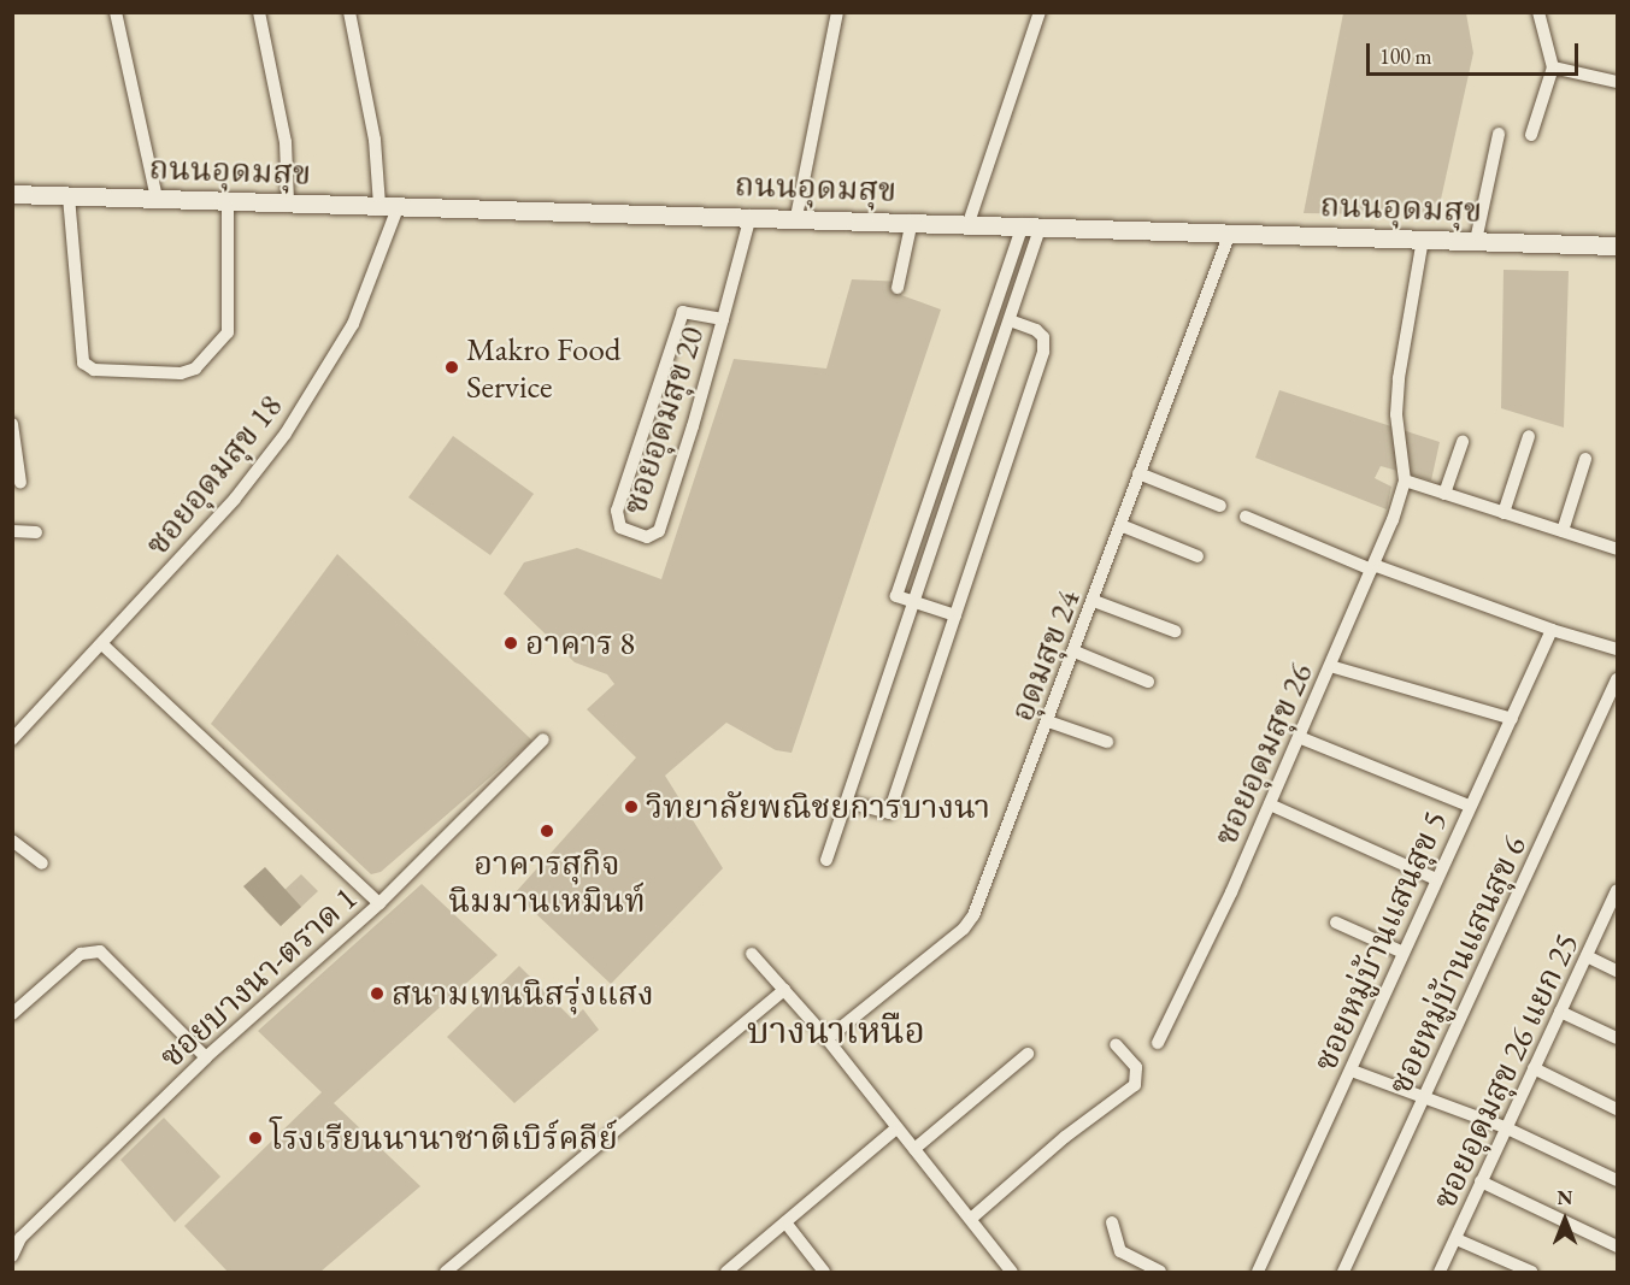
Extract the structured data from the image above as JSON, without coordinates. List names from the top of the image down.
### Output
{
  "streets": {
    "main road": ["ถนนอุดมสุข"],
    "street": [
      "ซอยอุดมสุข 20",
      "ซอยอุดมสุข 18",
      "อุดมสุข 24",
      "ซอยอุดมสุข 26",
      "ซอยหมู่บ้านแสนสุข 5",
      "ซอยหมู่บ้านแสนสุข 6",
      "ซอยบางนา-ตราด 1",
      "ซอยอุดมสุข 26 แยก 25"
    ]
  },
  "crossings": [
    ["ถนนอุดมสุข", "ซอยอุดมสุข 20"],
    ["ถนนอุดมสุข", "ซอยอุดมสุข 18"],
    ["ถนนอุดมสุข", "อุดมสุข 24"],
    ["ถนนอุดมสุข", "ซอยอุดมสุข 26"]
  ],
  "districts": ["บางนาเหนือ"],
  "places": [
    "Makro Food Service",
    "อาคาร 8",
    "วิทยาลัยพณิชยการบางนา",
    "อาคารสุกิจ นิมมานเหมินท์",
    "สนามเทนนิสรุ่งแสง",
    "โรงเรียนนานาชาติเบิร์คลีย์"
  ],
  "scale_bar": "100 m",
  "north": "top"
}
